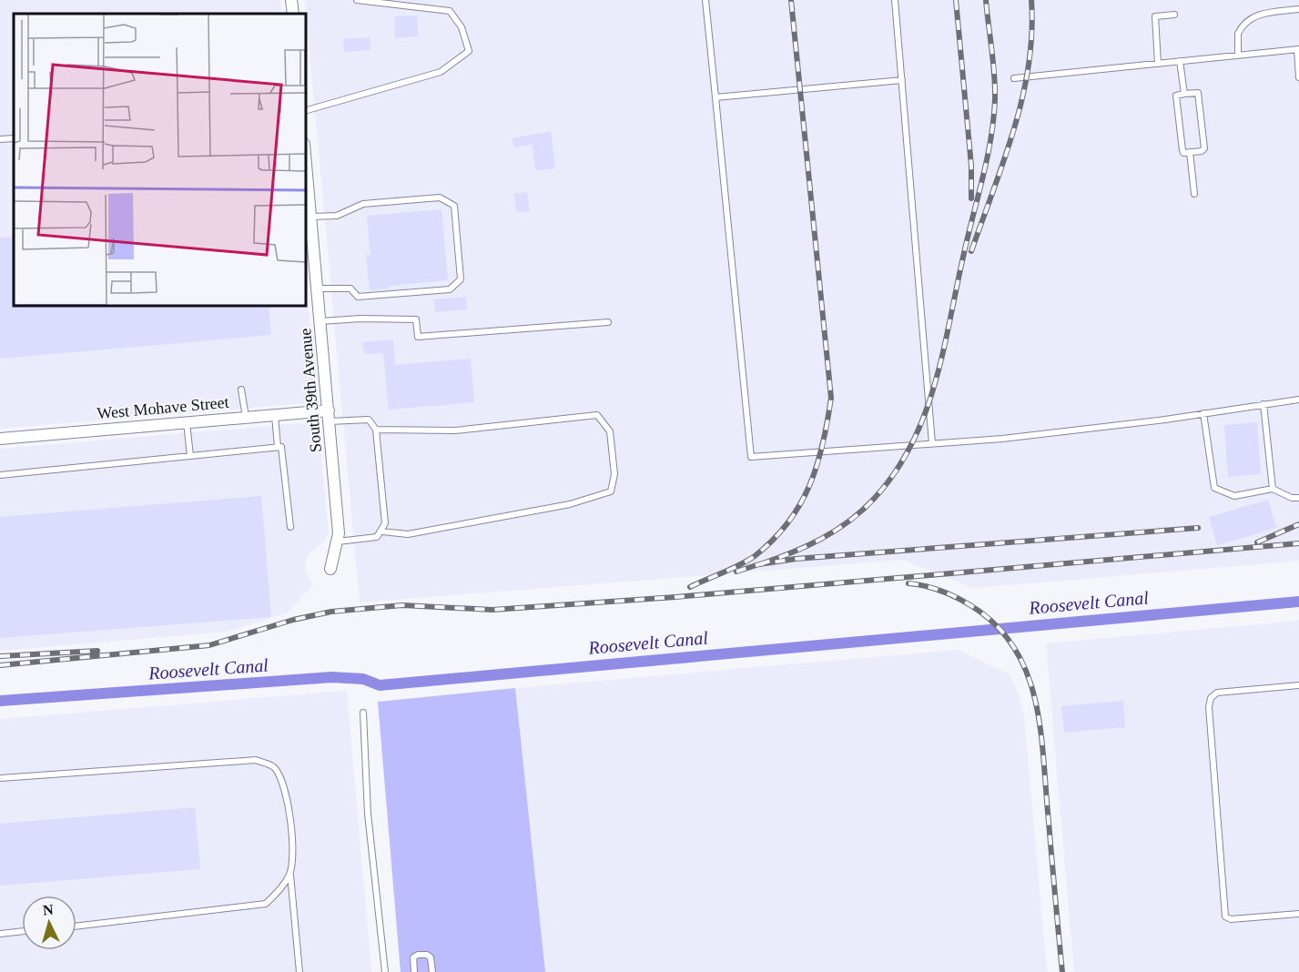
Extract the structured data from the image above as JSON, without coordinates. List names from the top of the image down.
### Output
{
  "streets": {
    "street": ["South 39th Avenue", "West Mohave Street"]
  },
  "crossings": [
    ["South 39th Avenue", "West Mohave Street"]
  ],
  "water": ["Roosevelt Canal"],
  "north": "top"
}
